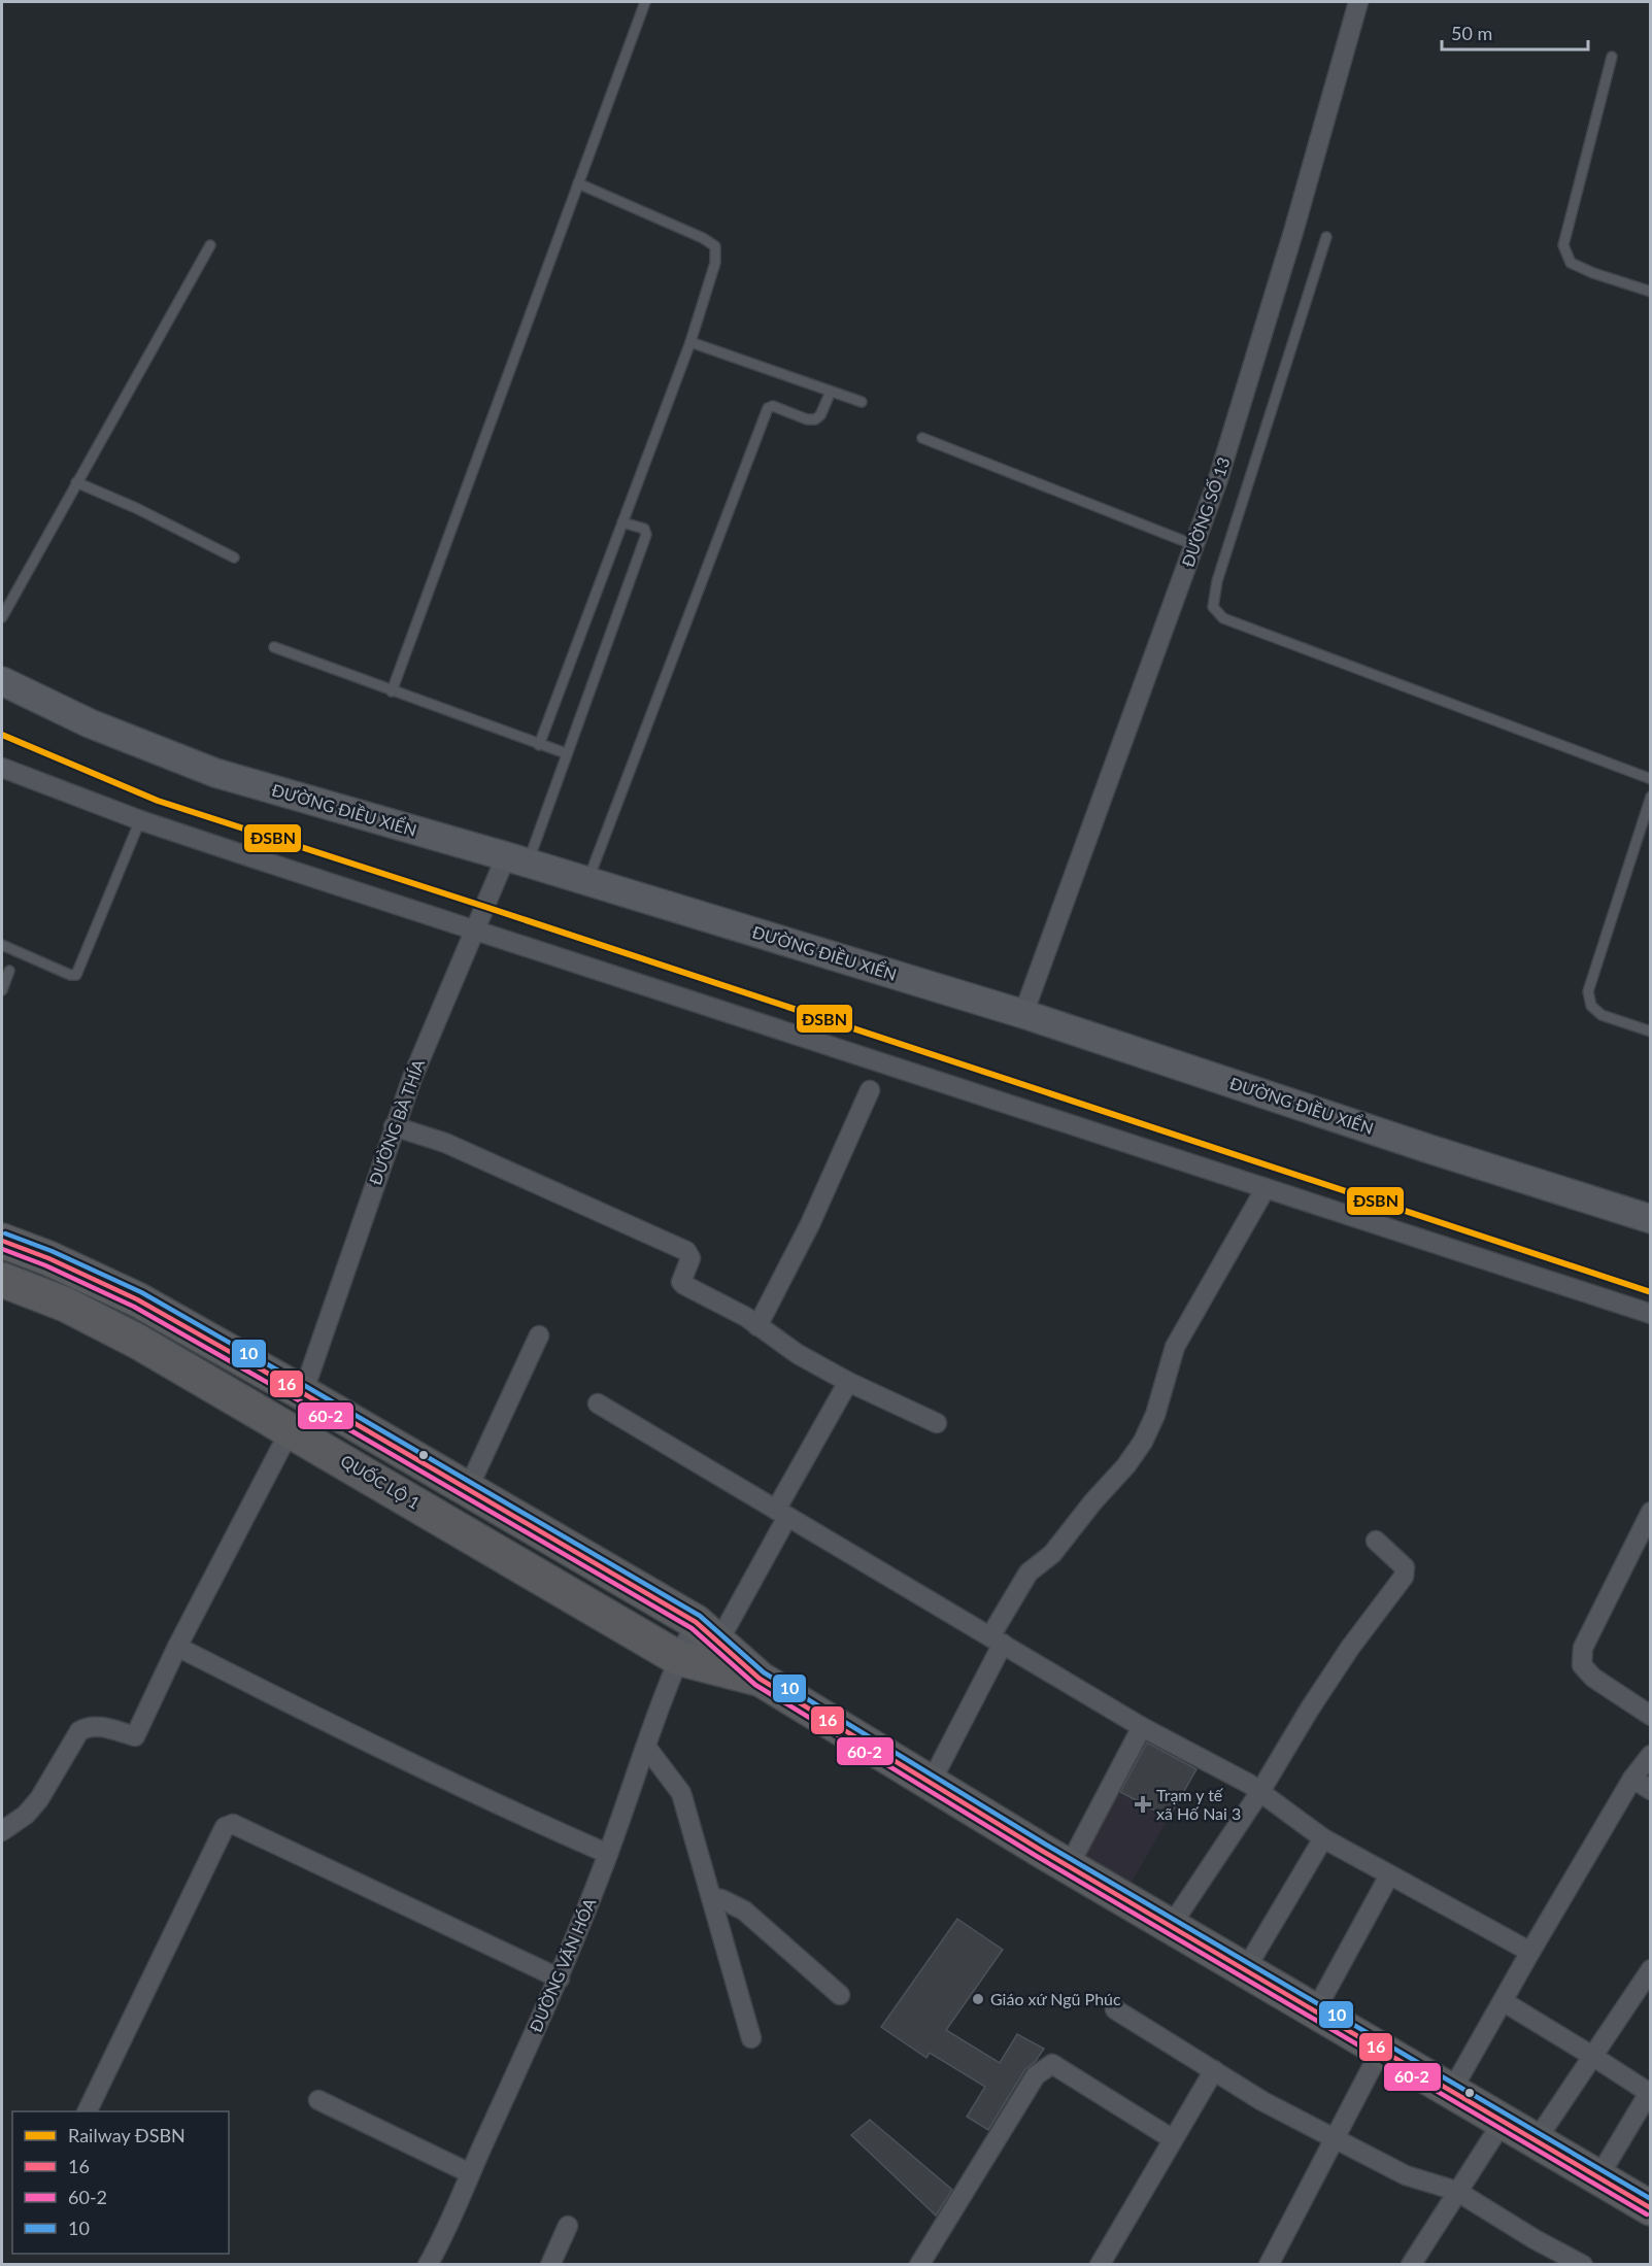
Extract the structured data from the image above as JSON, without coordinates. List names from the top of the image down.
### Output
{
  "streets": {
    "highway": ["QUỐC LỘ 1"],
    "street": [
      "ĐƯỜNG SỐ 13",
      "ĐƯỜNG ĐIỀU XIỂN",
      "ĐƯỜNG BÀ THÍA",
      "ĐƯỜNG VĂN HÓA"
    ]
  },
  "crossings": [
    ["ĐƯỜNG SỐ 13", "ĐƯỜNG ĐIỀU XIỂN"],
    ["ĐƯỜNG ĐIỀU XIỂN", "ĐƯỜNG BÀ THÍA"],
    ["ĐƯỜNG BÀ THÍA", "QUỐC LỘ 1"],
    ["QUỐC LỘ 1", "ĐƯỜNG VĂN HÓA"]
  ],
  "places": {
    "health": ["Trạm y tế xã Hố Nai 3"],
    "other": ["Giáo xứ Ngũ Phúc"]
  },
  "lines": [
    "rail line ĐSBN",
    "transit line 10",
    "transit line 16",
    "transit line 60-2"
  ],
  "legend": [
    "Railway ĐSBN",
    "16",
    "60-2",
    "10"
  ],
  "scale_bar": "50 m"
}
